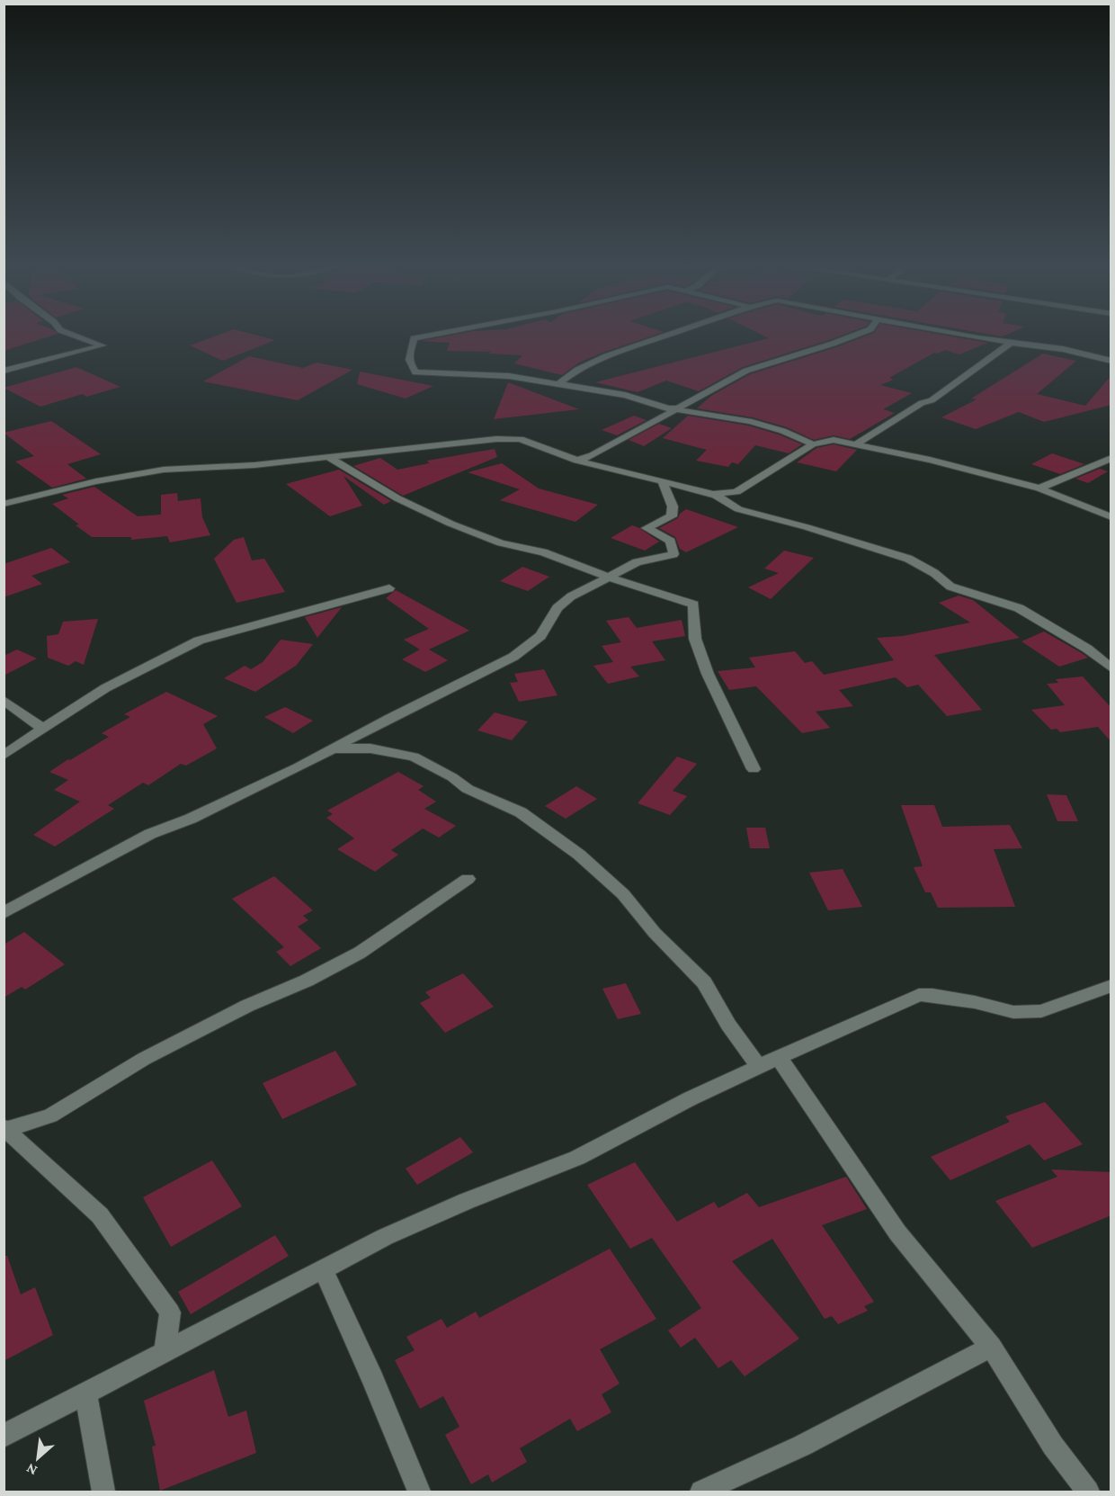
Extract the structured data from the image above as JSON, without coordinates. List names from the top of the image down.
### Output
{
  "north": "bottom left"
}
